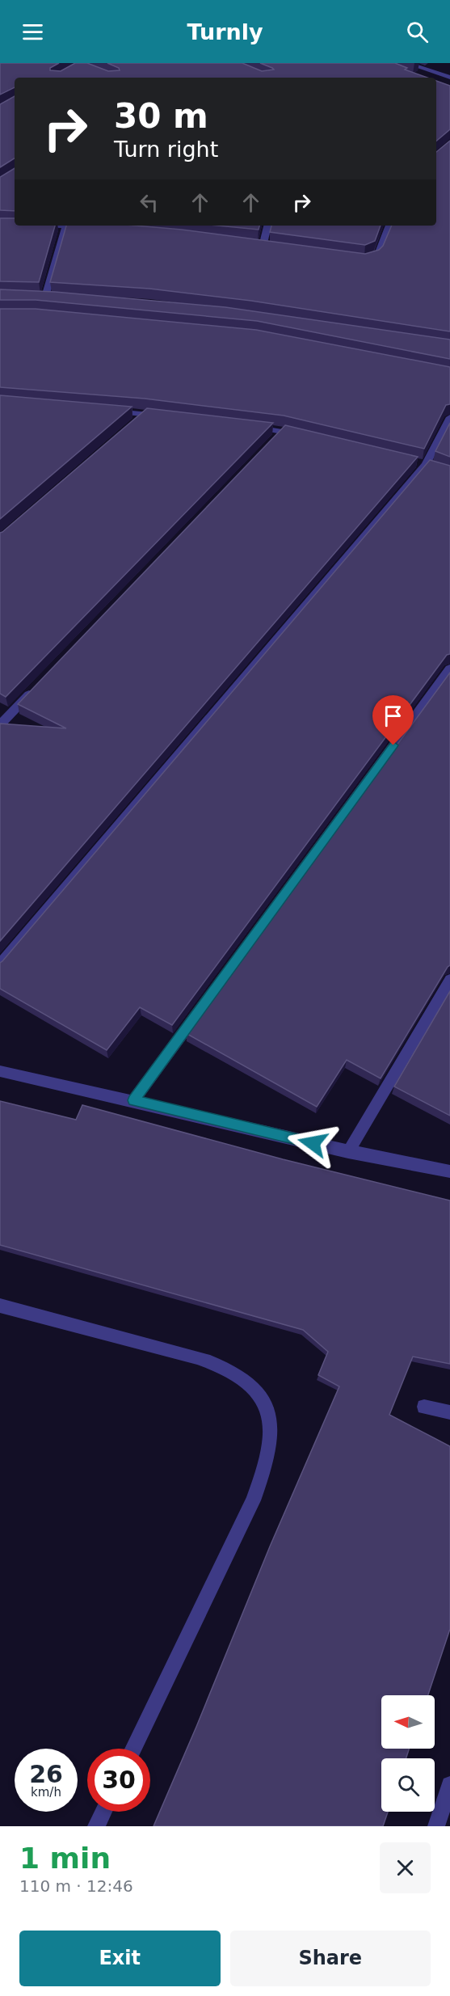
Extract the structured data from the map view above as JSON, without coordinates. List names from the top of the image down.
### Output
{
  "north": "left",
  "page": {
    "header": "Turnly",
    "turn": ["30 m", "Turn right"],
    "speed": "26 km/h",
    "limit": "30",
    "heading": ["1 min", "110 m · 12:46"],
    "buttons": ["Exit", "Share"]
  }
}
